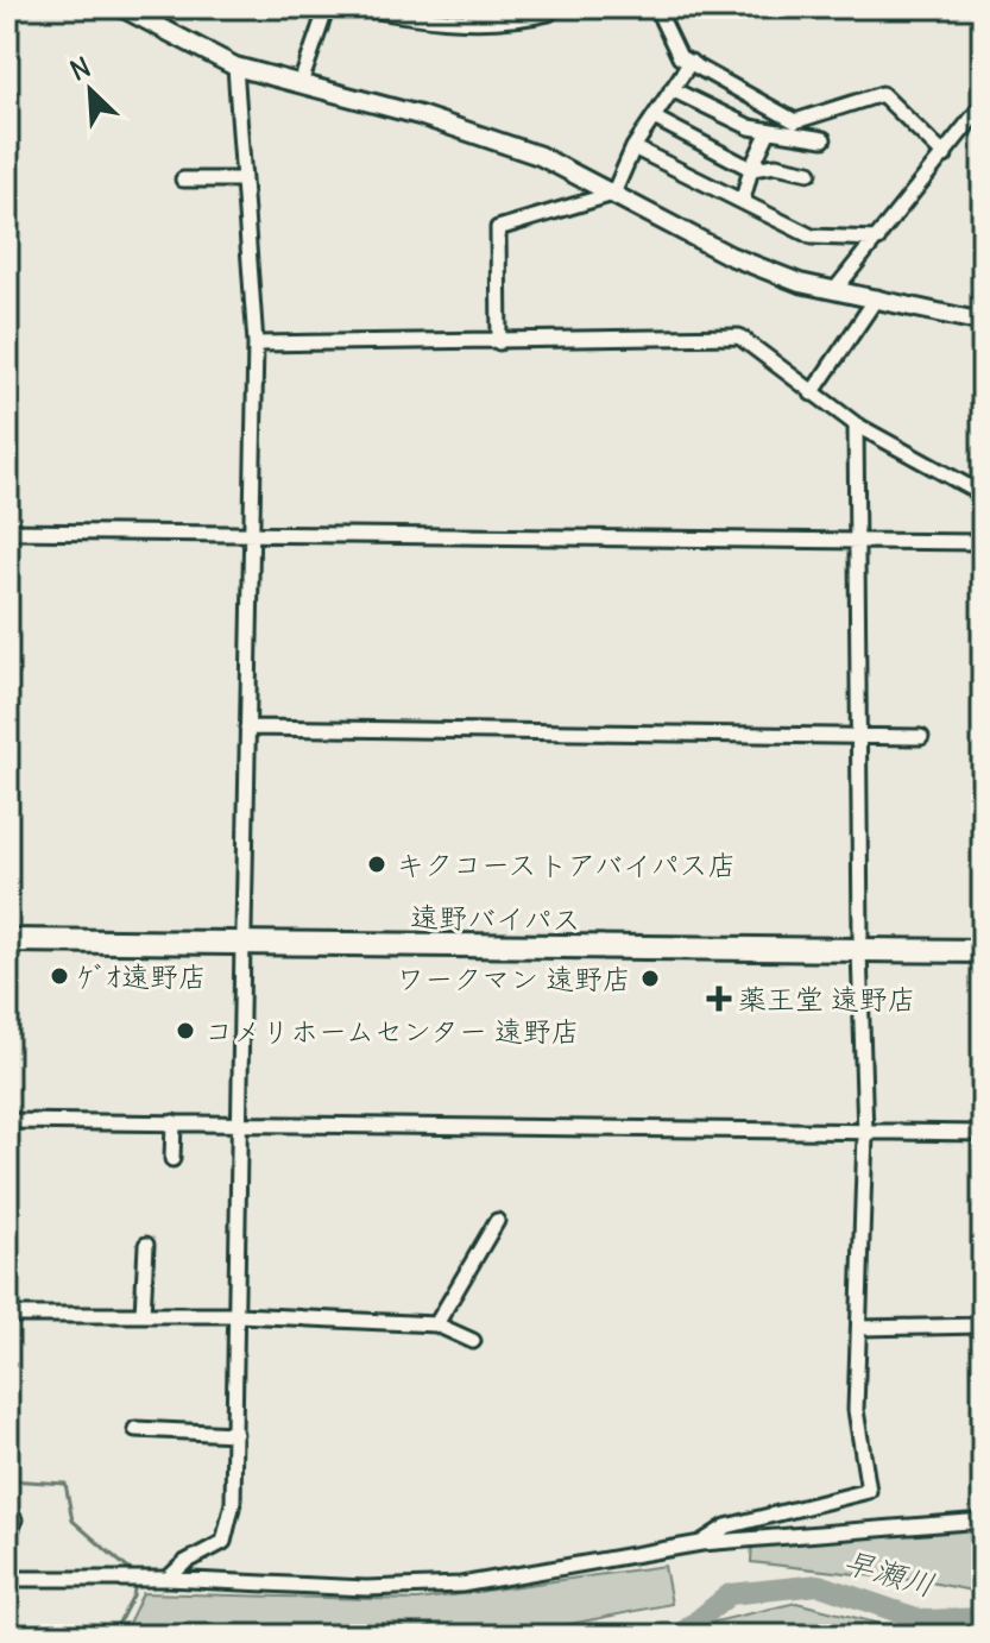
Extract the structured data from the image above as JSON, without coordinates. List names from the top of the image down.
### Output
{
  "streets": {
    "highway": ["遠野バイパス"]
  },
  "water": ["早瀬川"],
  "places": {
    "other": [
      "キクコーストアバイパス店",
      "ｹﾞｵ遠野店",
      "ワークマン 遠野店",
      "コメリホームセンター 遠野店"
    ],
    "health": ["薬王堂 遠野店"]
  },
  "north": "top left"
}
